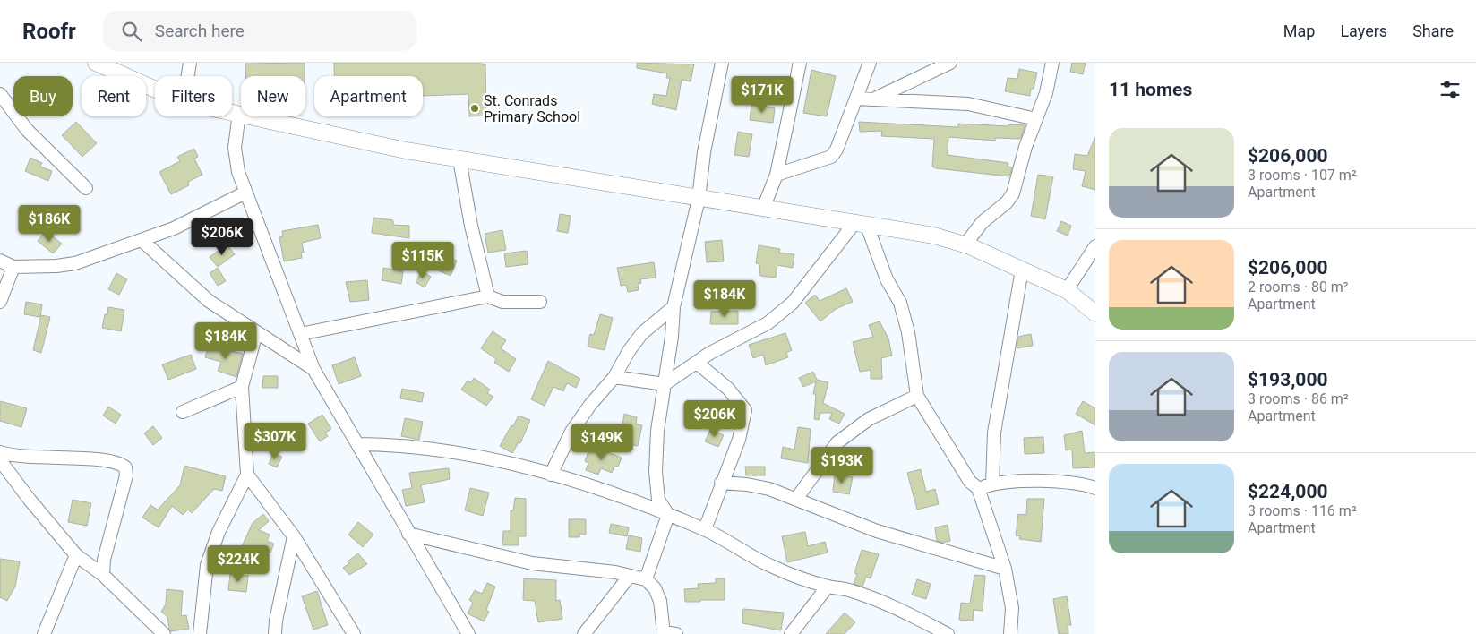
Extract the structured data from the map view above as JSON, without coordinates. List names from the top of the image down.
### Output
{
  "places": ["St. Conrads Primary School"],
  "page": {
    "header": "Roofr",
    "search": "Search here",
    "nav": ["Map", "Layers", "Share"],
    "heading": "11 homes",
    "price": [
      "$171K",
      "$186K",
      "$206K",
      "$115K",
      "$184K",
      "$184K",
      "$206K",
      "$307K",
      "$149K",
      "$193K",
      "$224K"
    ],
    "chip": [
      "Buy",
      "Rent",
      "Filters",
      "New",
      "Apartment"
    ],
    "list": [
      {
        "name": "$206,000",
        "note": "3 rooms · 107 m² · Apartment"
      },
      {
        "name": "$206,000",
        "note": "2 rooms · 80 m² · Apartment"
      },
      {
        "name": "$193,000",
        "note": "3 rooms · 86 m² · Apartment"
      },
      {
        "name": "$224,000",
        "note": "3 rooms · 116 m² · Apartment"
      }
    ]
  }
}
